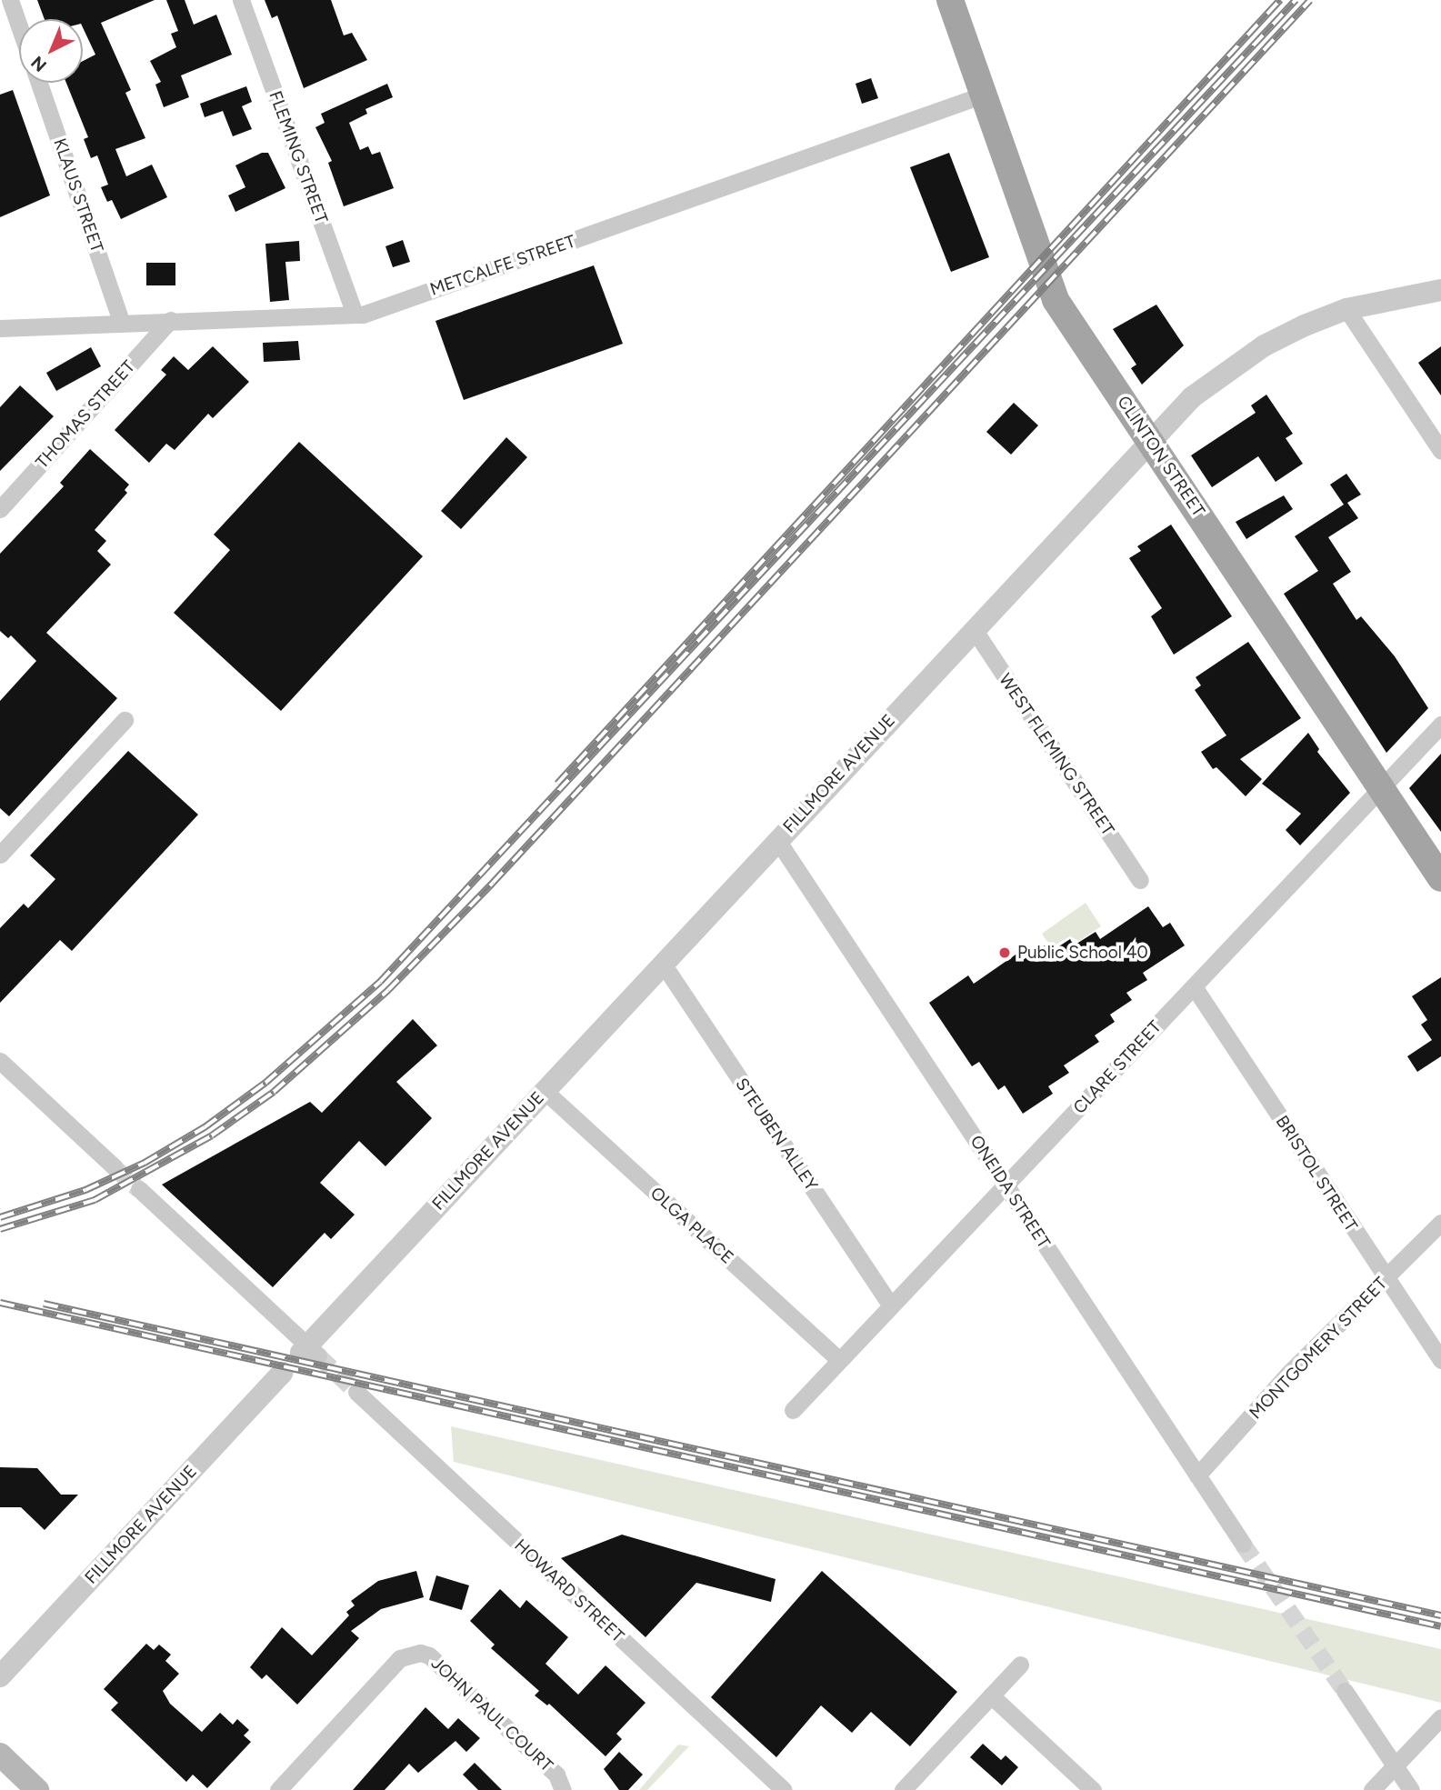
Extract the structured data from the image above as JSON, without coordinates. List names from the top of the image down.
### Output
{
  "streets": {
    "main road": ["CLINTON STREET"],
    "street": [
      "FLEMING STREET",
      "KLAUS STREET",
      "METCALFE STREET",
      "THOMAS STREET",
      "WEST FLEMING STREET",
      "FILLMORE AVENUE",
      "CLARE STREET",
      "STEUBEN ALLEY",
      "BRISTOL STREET",
      "ONEIDA STREET",
      "OLGA PLACE",
      "MONTGOMERY STREET",
      "HOWARD STREET",
      "JOHN PAUL COURT"
    ]
  },
  "crossings": [
    ["FLEMING STREET", "METCALFE STREET"],
    ["KLAUS STREET", "METCALFE STREET"],
    ["METCALFE STREET", "THOMAS STREET"],
    ["METCALFE STREET", "CLINTON STREET"],
    ["CLINTON STREET", "FILLMORE AVENUE"],
    ["CLINTON STREET", "CLARE STREET"],
    ["WEST FLEMING STREET", "FILLMORE AVENUE"],
    ["FILLMORE AVENUE", "STEUBEN ALLEY"],
    ["FILLMORE AVENUE", "ONEIDA STREET"],
    ["FILLMORE AVENUE", "OLGA PLACE"],
    ["CLARE STREET", "STEUBEN ALLEY"],
    ["CLARE STREET", "BRISTOL STREET"],
    ["CLARE STREET", "ONEIDA STREET"],
    ["CLARE STREET", "OLGA PLACE"],
    ["BRISTOL STREET", "MONTGOMERY STREET"],
    ["ONEIDA STREET", "MONTGOMERY STREET"]
  ],
  "places": ["Public School 40"],
  "north": "bottom left"
}
